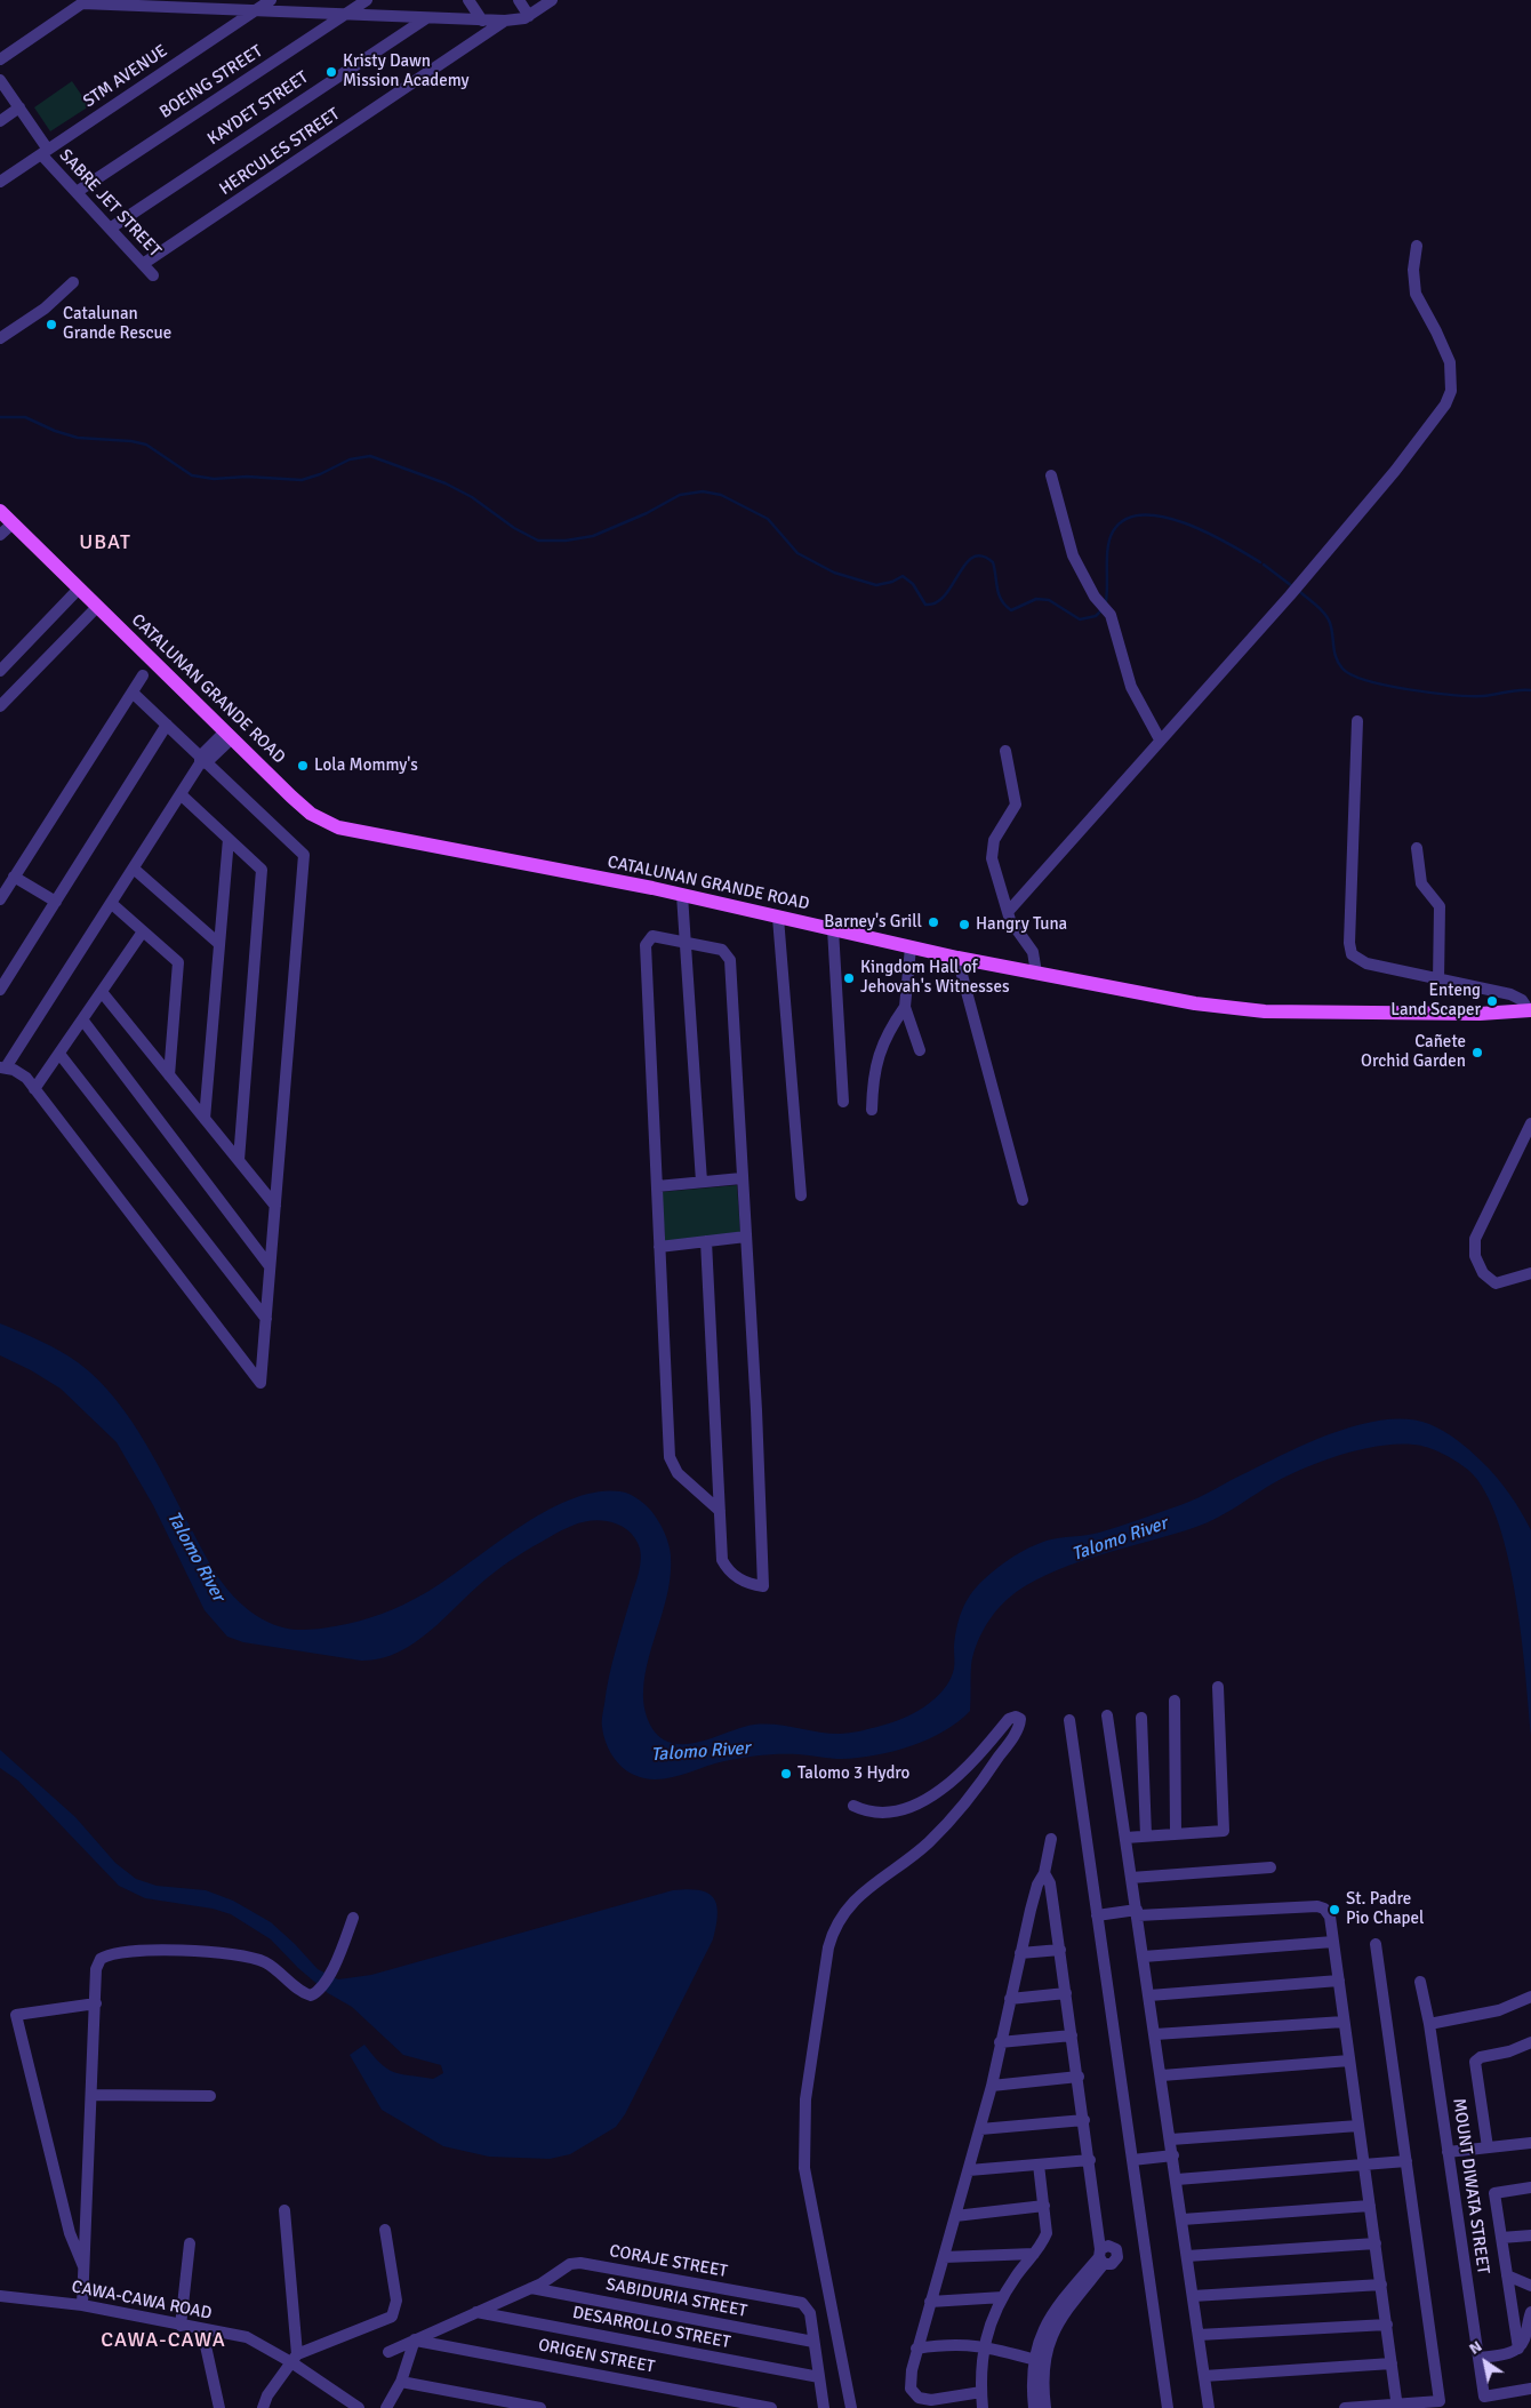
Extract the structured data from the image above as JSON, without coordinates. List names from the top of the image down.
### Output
{
  "streets": {
    "main road": ["CATALUNAN GRANDE ROAD"],
    "street": [
      "STM AVENUE",
      "BOEING STREET",
      "KAYDET STREET",
      "HERCULES STREET",
      "SABRE JET STREET",
      "MOUNT DIWATA STREET",
      "CORAJE STREET",
      "SABIDURIA STREET",
      "CAWA-CAWA ROAD",
      "DESARROLLO STREET",
      "ORIGEN STREET"
    ]
  },
  "crossings": [
    ["STM AVENUE", "SABRE JET STREET"],
    ["BOEING STREET", "SABRE JET STREET"],
    ["KAYDET STREET", "SABRE JET STREET"],
    ["HERCULES STREET", "SABRE JET STREET"],
    ["CORAJE STREET", "SABIDURIA STREET"],
    ["CORAJE STREET", "DESARROLLO STREET"],
    ["CORAJE STREET", "ORIGEN STREET"]
  ],
  "districts": ["UBAT", "CAWA-CAWA"],
  "water": ["Talomo River"],
  "places": [
    "Kristy Dawn Mission Academy",
    "Catalunan Grande Rescue",
    "Lola Mommy's",
    "Barney's Grill",
    "Hangry Tuna",
    "Kingdom Hall of Jehovah's Witnesses",
    "Enteng Land Scaper",
    "Cañete Orchid Garden",
    "Talomo 3 Hydro",
    "St. Padre Pio Chapel"
  ],
  "north": "top left"
}
